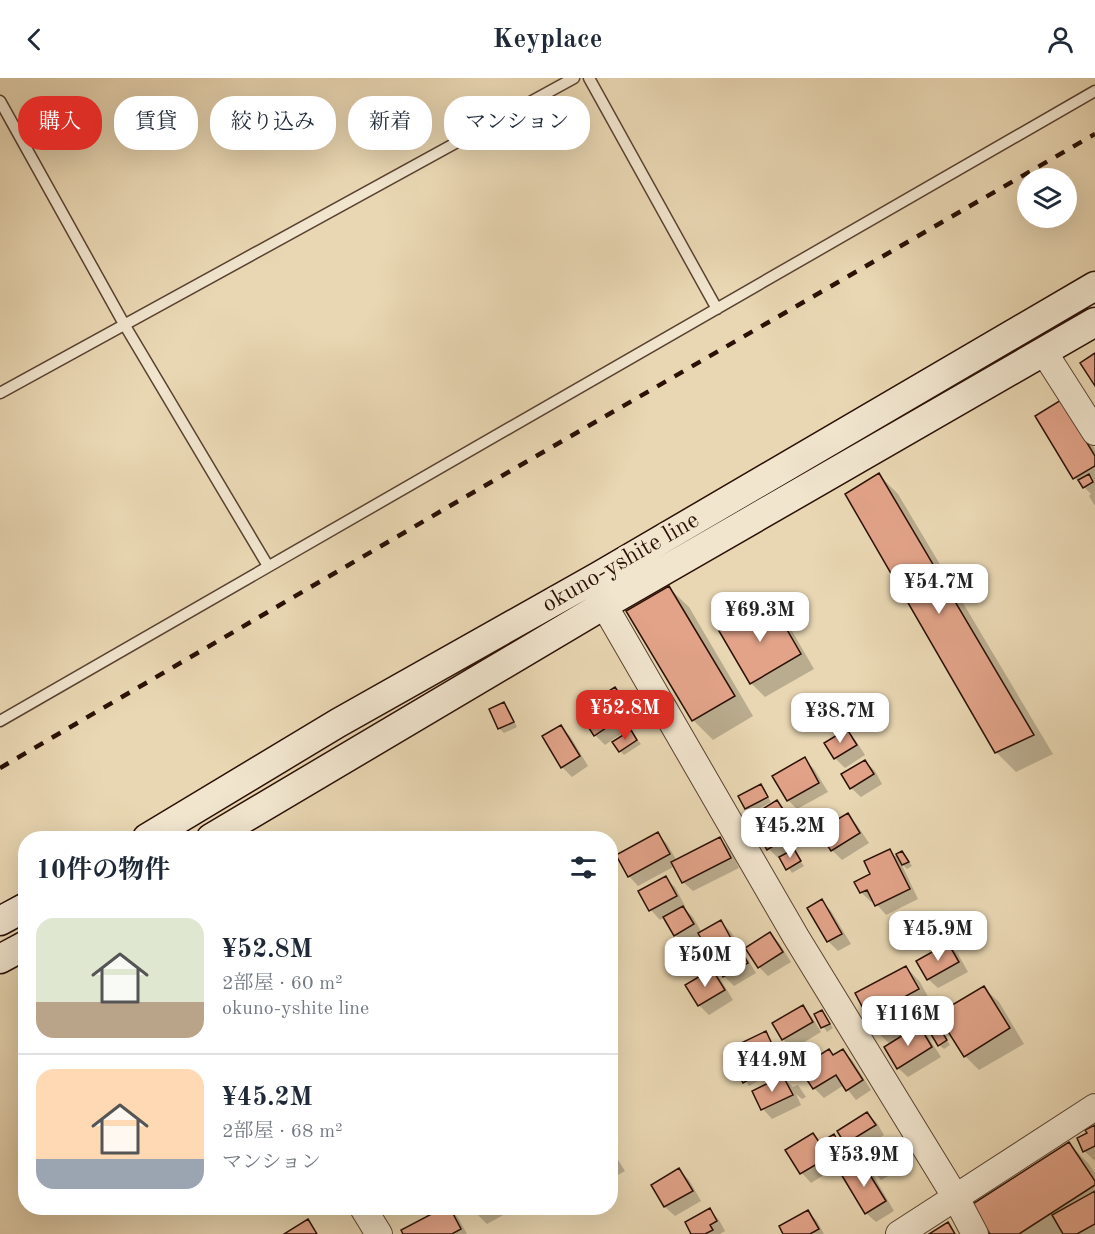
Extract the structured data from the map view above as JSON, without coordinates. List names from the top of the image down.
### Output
{
  "streets": {
    "main road": ["okuno-yshite line"]
  },
  "page": {
    "header": "Keyplace",
    "chip": [
      "購入",
      "賃貸",
      "絞り込み",
      "新着",
      "マンション"
    ],
    "price": [
      "¥54.7M",
      "¥69.3M",
      "¥52.8M",
      "¥38.7M",
      "¥45.2M",
      "¥45.9M",
      "¥50M",
      "¥116M",
      "¥44.9M",
      "¥53.9M"
    ],
    "heading": "10件の物件",
    "list": [
      {
        "name": "¥52.8M",
        "note": "2部屋 · 60 m² · okuno-yshite line"
      },
      {
        "name": "¥45.2M",
        "note": "2部屋 · 68 m² · マンション"
      }
    ]
  }
}
